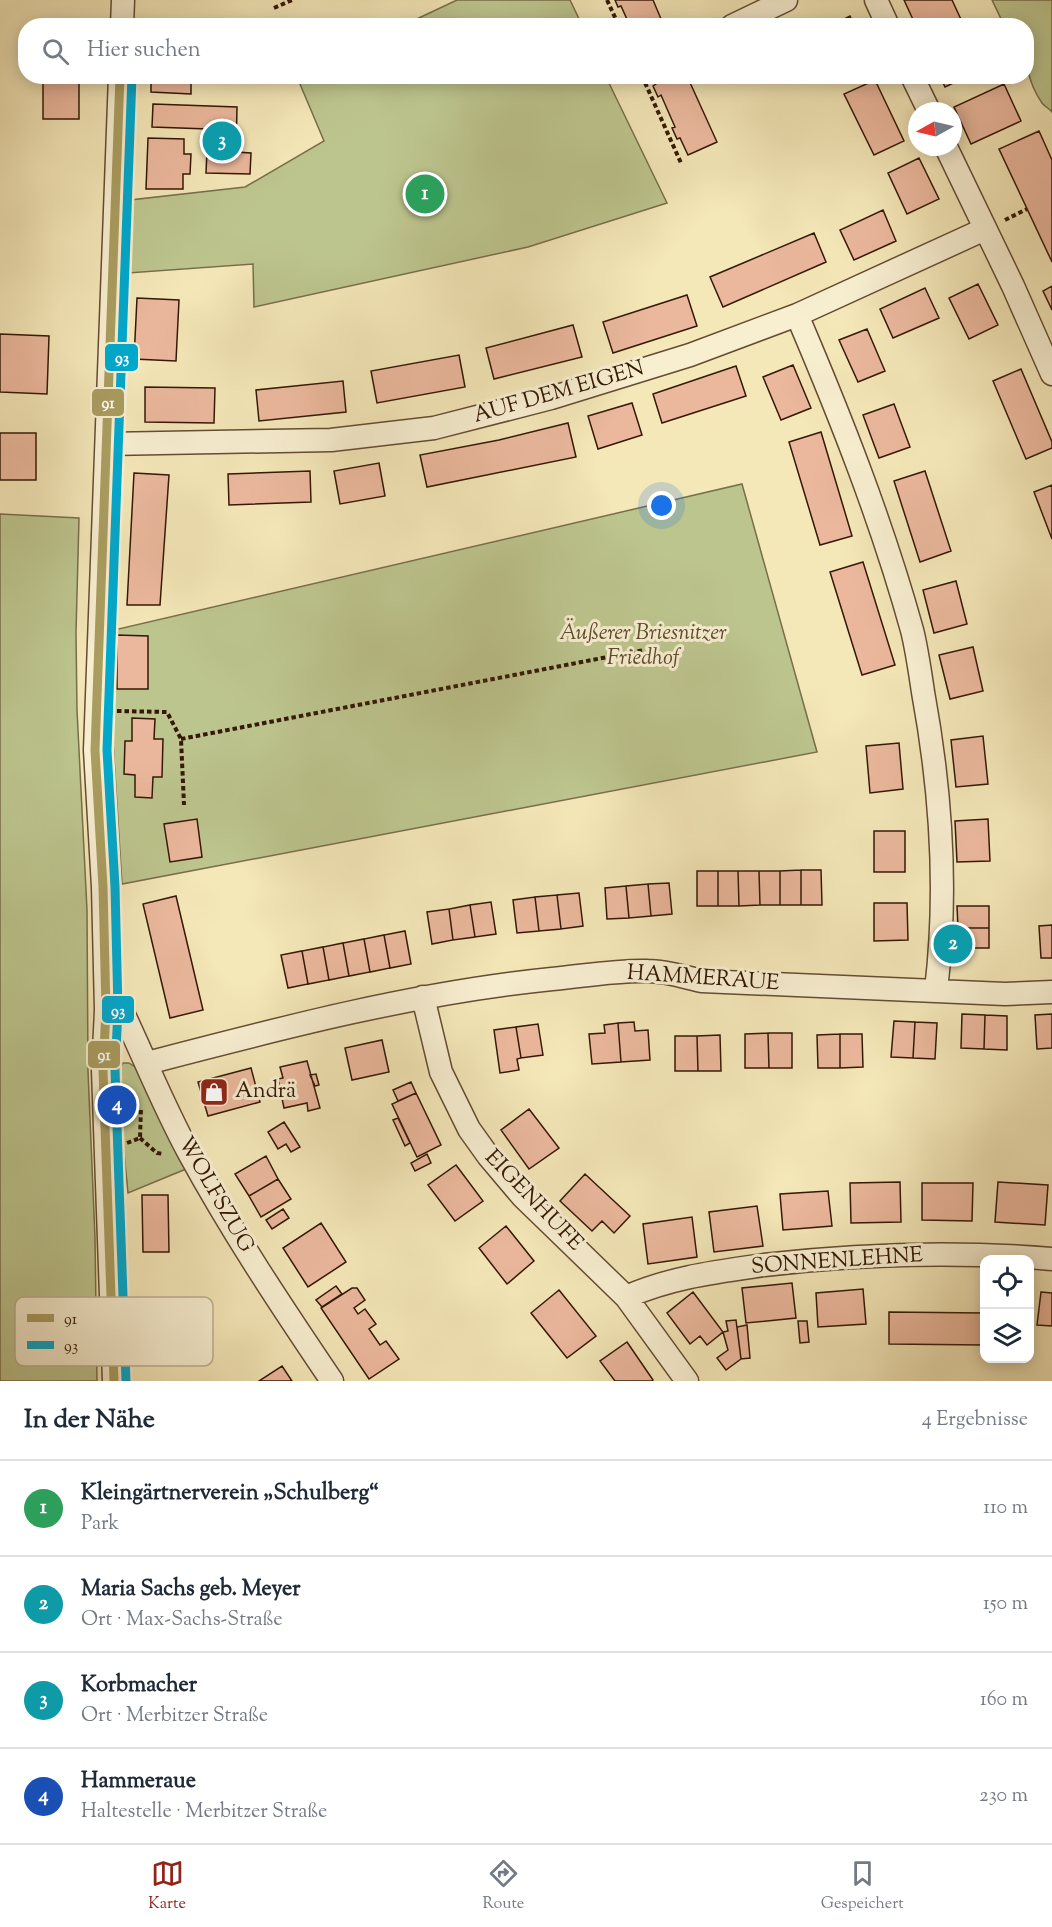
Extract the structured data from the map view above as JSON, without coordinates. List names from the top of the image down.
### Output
{
  "streets": {
    "street": [
      "AUF DEM EIGEN",
      "HAMMERAUE",
      "WOLFSZUG",
      "EIGENHUFE",
      "SONNENLEHNE"
    ]
  },
  "crossings": [
    ["HAMMERAUE", "WOLFSZUG"],
    ["HAMMERAUE", "EIGENHUFE"],
    ["EIGENHUFE", "SONNENLEHNE"]
  ],
  "parks": ["Äußerer Briesnitzer Friedhof"],
  "places": {
    "shop": ["Andrä"]
  },
  "lines": ["transit line 91", "transit line 93"],
  "legend": ["91", "93"],
  "north": "left",
  "page": {
    "search": "Hier suchen",
    "pins": [
      "3",
      "1",
      "2",
      "4"
    ],
    "heading": ["In der Nähe", "4 Ergebnisse"],
    "list": [
      {
        "mark": "1",
        "name": "Kleingärtnerverein „Schulberg“",
        "note": "Park",
        "value": "110 m"
      },
      {
        "mark": "2",
        "name": "Maria Sachs geb. Meyer",
        "note": "Ort · Max-Sachs-Straße",
        "value": "150 m"
      },
      {
        "mark": "3",
        "name": "Korbmacher",
        "note": "Ort · Merbitzer Straße",
        "value": "160 m"
      },
      {
        "mark": "4",
        "name": "Hammeraue",
        "note": "Haltestelle · Merbitzer Straße",
        "value": "230 m"
      }
    ],
    "nav": ["Karte", "Route", "Gespeichert"]
  }
}
